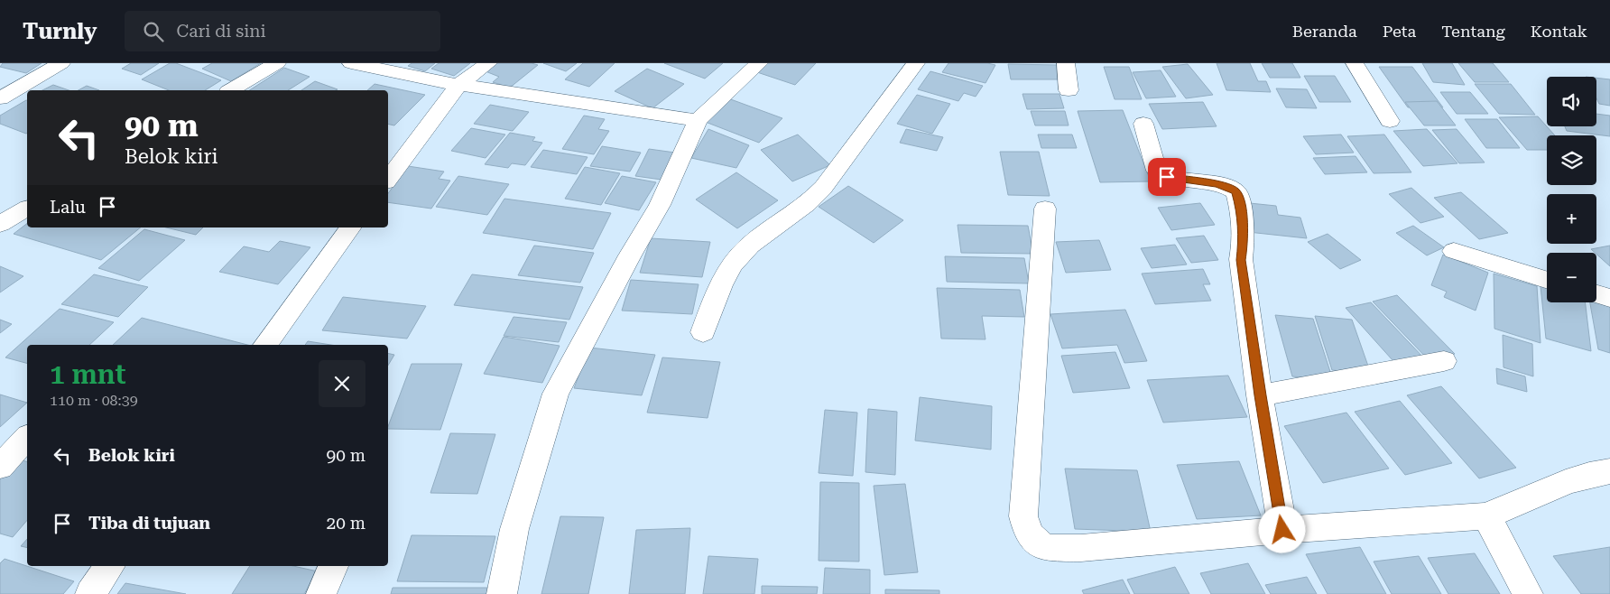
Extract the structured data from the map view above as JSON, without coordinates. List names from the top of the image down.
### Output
{
  "page": {
    "header": "Turnly",
    "search": "Cari di sini",
    "nav": [
      "Beranda",
      "Peta",
      "Tentang",
      "Kontak"
    ],
    "map_buttons": ["+", "−"],
    "turn": ["90 m", "Belok kiri"],
    "then": "Lalu",
    "heading": ["1 mnt", "110 m · 08:39"],
    "list": [
      {
        "name": "Belok kiri",
        "value": "90 m"
      },
      {
        "name": "Tiba di tujuan",
        "value": "20 m"
      }
    ]
  }
}
